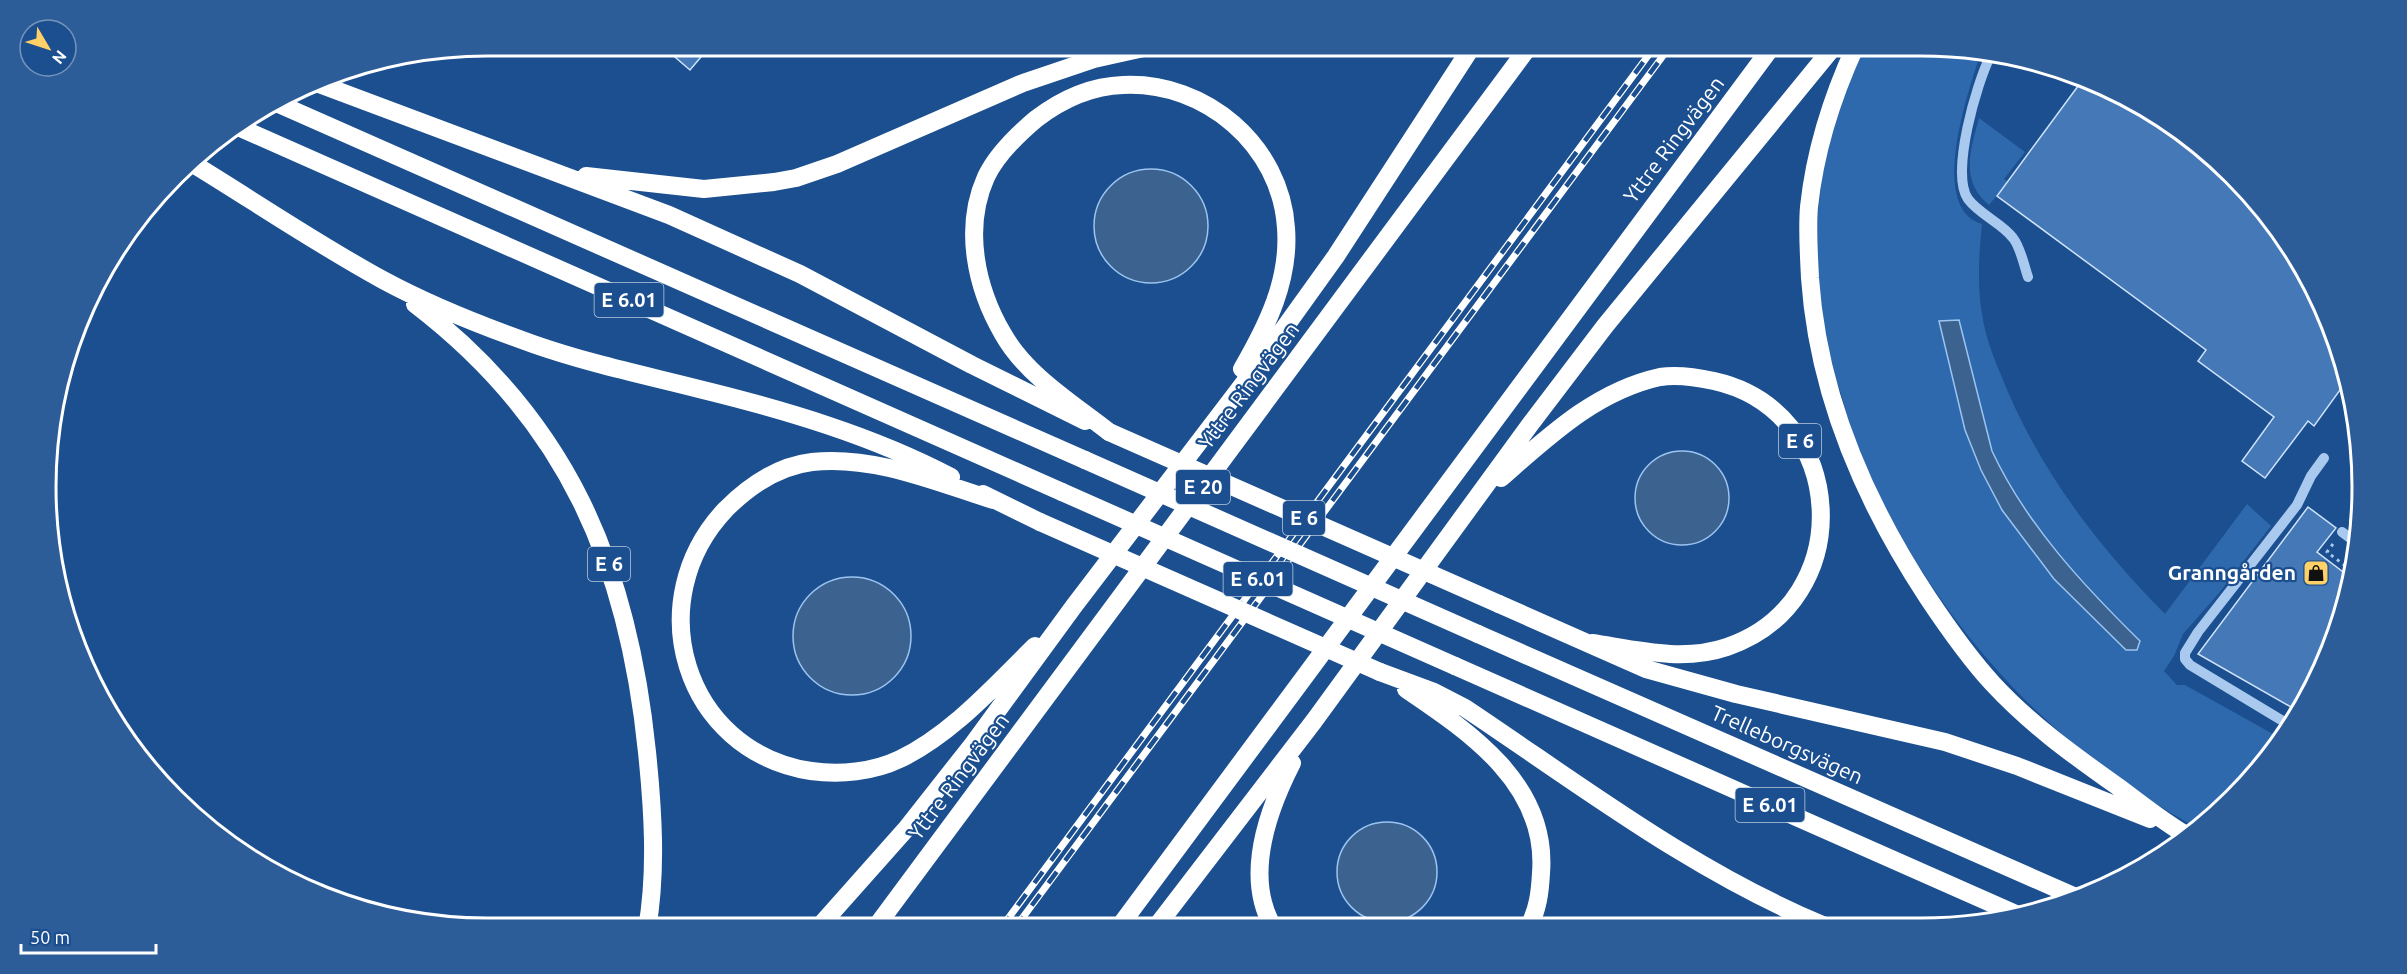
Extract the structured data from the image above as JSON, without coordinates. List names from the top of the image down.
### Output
{
  "streets": {
    "highway": [
      "Yttre Ringvägen",
      "E 6.01",
      "E 6",
      "E 20",
      "Trelleborgsvägen"
    ]
  },
  "places": {
    "shop": ["Granngården"]
  },
  "scale_bar": "50 m",
  "north": "bottom right"
}
